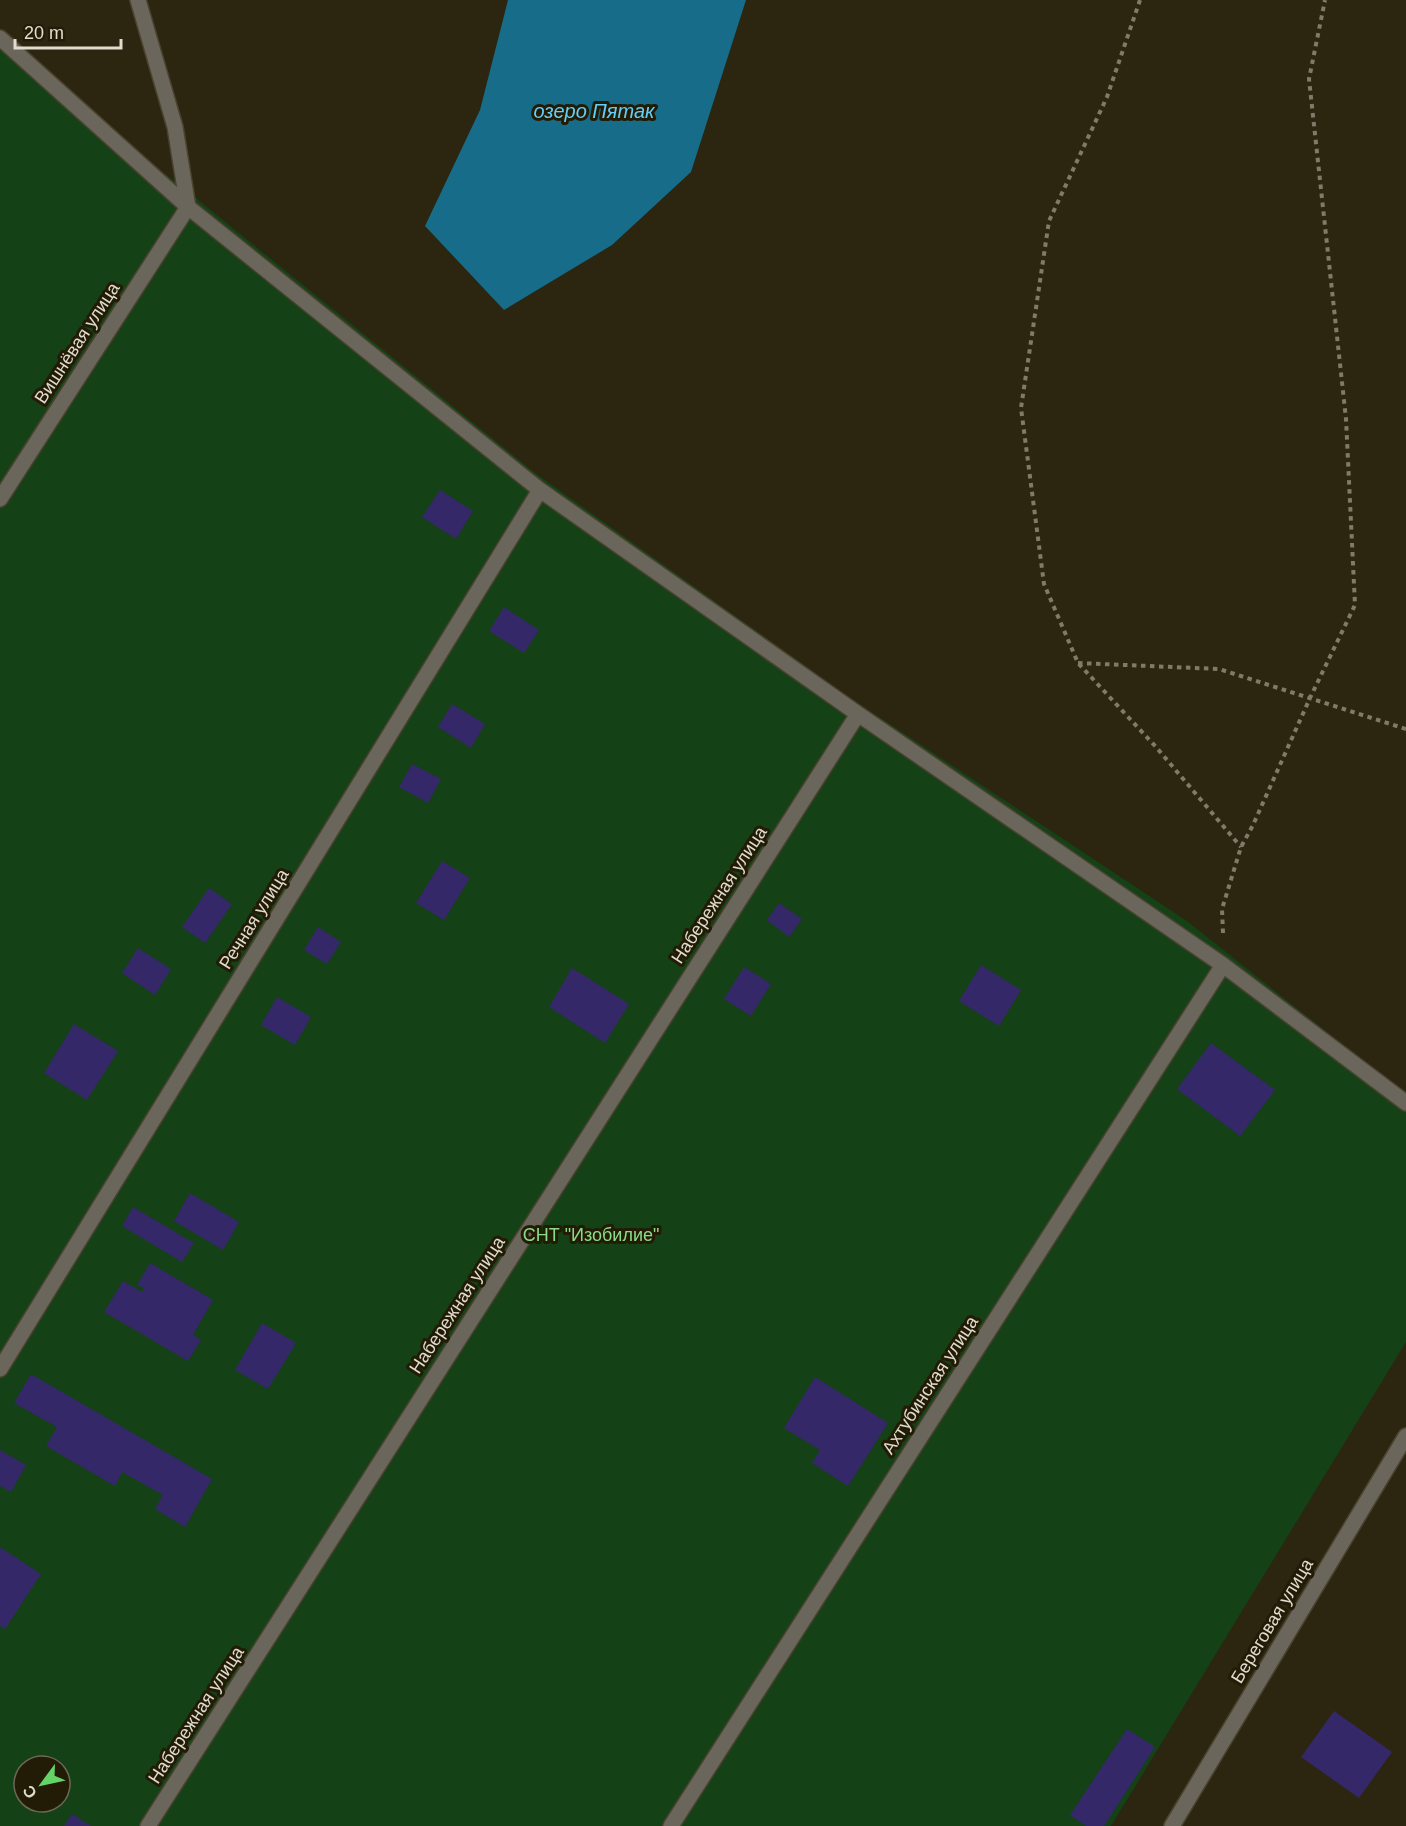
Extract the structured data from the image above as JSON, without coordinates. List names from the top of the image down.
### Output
{
  "streets": {
    "street": [
      "Вишнёвая улица",
      "Набережная улица",
      "Речная улица",
      "Ахтубинская улица",
      "Береговая улица"
    ]
  },
  "water": ["озеро Пятак"],
  "parks": ["СНТ \"Изобилие\""],
  "scale_bar": "20 m",
  "north": "bottom left"
}
